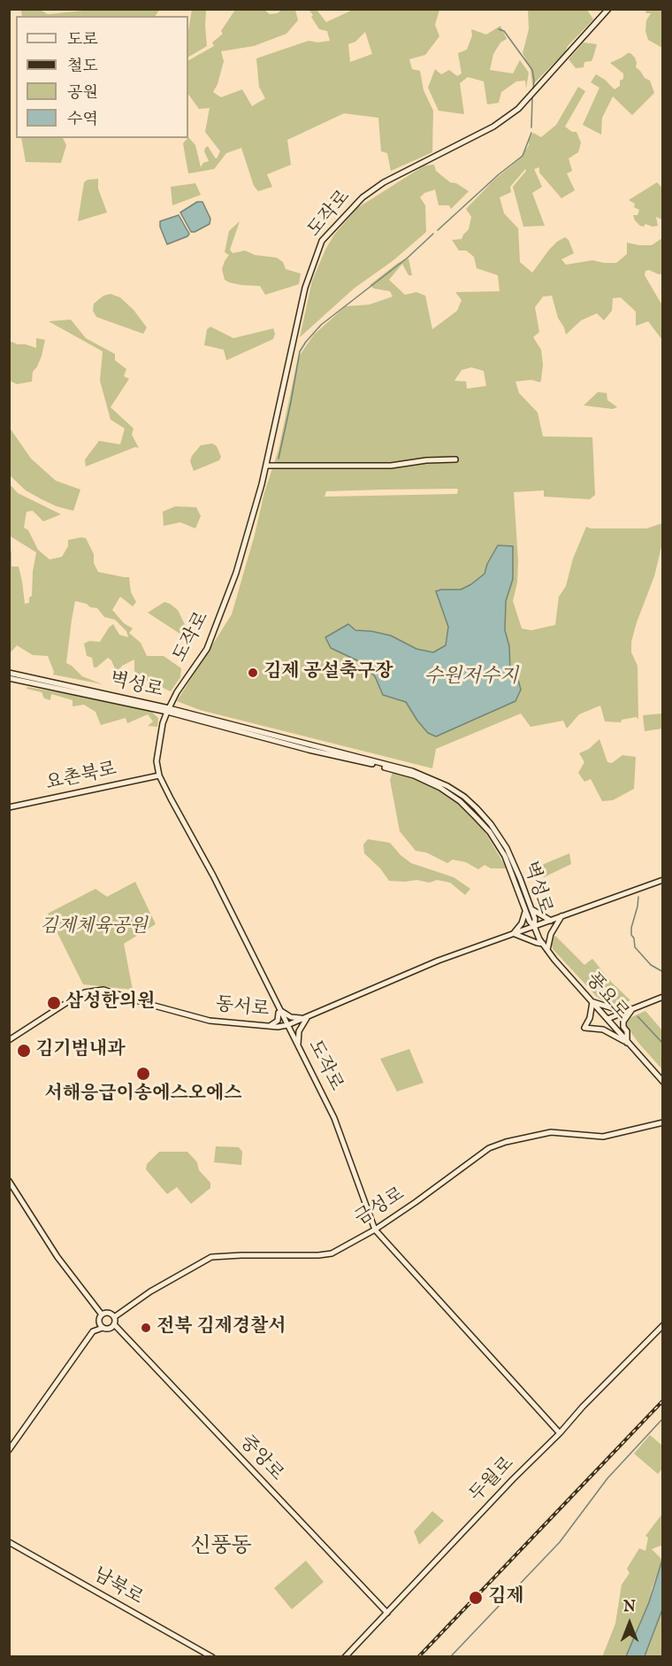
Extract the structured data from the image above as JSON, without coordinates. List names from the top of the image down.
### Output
{
  "streets": {
    "street": [
      "도작로",
      "벽성로",
      "요촌북로",
      "풍요로",
      "동서로",
      "금성로",
      "중앙로",
      "두월로",
      "남북로"
    ]
  },
  "crossings": [
    ["도작로", "벽성로"],
    ["도작로", "요촌북로"],
    ["도작로", "동서로"],
    ["도작로", "금성로"],
    ["도작로", "두월로"],
    ["벽성로", "풍요로"],
    ["벽성로", "동서로"],
    ["풍요로", "동서로"],
    ["금성로", "중앙로"],
    ["중앙로", "두월로"]
  ],
  "districts": ["신풍동"],
  "water": ["수원저수지"],
  "parks": ["김제체육공원"],
  "places": [
    "김제 공설축구장",
    "삼성한의원",
    "김기범내과",
    "서해응급이송에스오에스",
    "전북 김제경찰서",
    "김제"
  ],
  "legend": [
    "도로",
    "철도",
    "공원",
    "수역"
  ],
  "north": "top"
}
